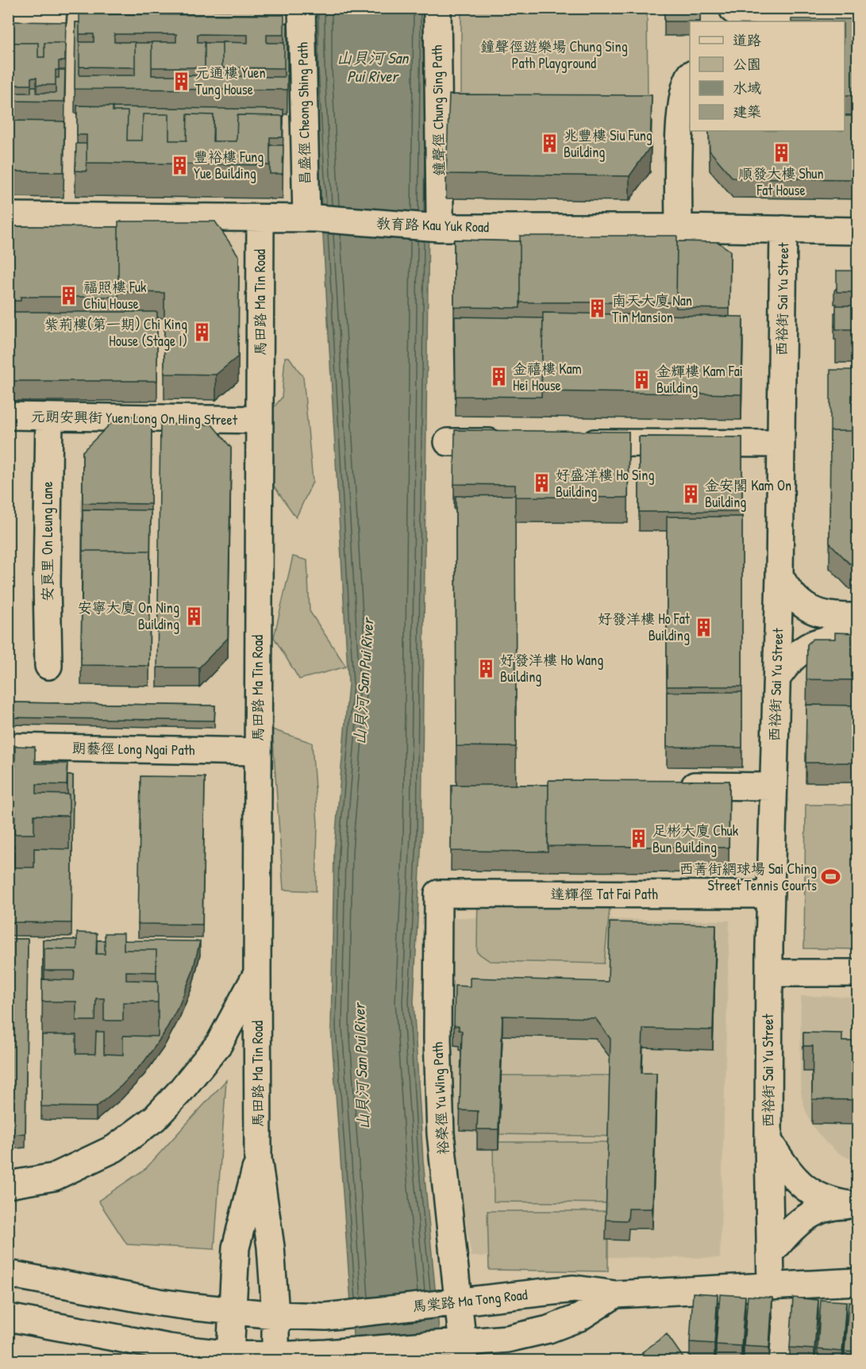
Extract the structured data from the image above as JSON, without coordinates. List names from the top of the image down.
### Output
{
  "streets": {
    "street": [
      "鐘聲徑 Chung Sing Path",
      "昌盛徑 Cheong Shing Path",
      "教育路 Kau Yuk Road",
      "西裕街 Sai Yu Street",
      "馬田路 Ma Tin Road",
      "元朗安興街 Yuen Long On Hing Street",
      "安良里 On Leung Lane",
      "朗藝徑 Long Ngai Path",
      "達輝徑 Tat Fai Path",
      "裕榮徑 Yu Wing Path",
      "馬棠路 Ma Tong Road"
    ]
  },
  "crossings": [
    ["鐘聲徑 Chung Sing Path", "教育路 Kau Yuk Road"],
    ["昌盛徑 Cheong Shing Path", "教育路 Kau Yuk Road"],
    ["教育路 Kau Yuk Road", "西裕街 Sai Yu Street"],
    ["教育路 Kau Yuk Road", "馬田路 Ma Tin Road"],
    ["西裕街 Sai Yu Street", "達輝徑 Tat Fai Path"],
    ["馬田路 Ma Tin Road", "元朗安興街 Yuen Long On Hing Street"],
    ["馬田路 Ma Tin Road", "朗藝徑 Long Ngai Path"],
    ["馬田路 Ma Tin Road", "馬棠路 Ma Tong Road"],
    ["元朗安興街 Yuen Long On Hing Street", "安良里 On Leung Lane"],
    ["達輝徑 Tat Fai Path", "裕榮徑 Yu Wing Path"],
    ["裕榮徑 Yu Wing Path", "馬棠路 Ma Tong Road"]
  ],
  "water": ["山貝河 San Pui River"],
  "parks": ["鐘聲徑遊樂場 Chung Sing Path Playground"],
  "places": {
    "building": [
      "元通樓 Yuen Tung House",
      "兆豐樓 Siu Fung Building",
      "順發大樓 Shun Fat House",
      "豐裕樓 Fung Yue Building",
      "福照樓 Fuk Chiu House",
      "南天大廈 Nan Tin Mansion",
      "紫荊樓(第一期) Chi King House (Stage I)",
      "金禧樓 Kam Hei House",
      "金輝樓 Kam Fai Building",
      "好盛洋樓 Ho Sing Building",
      "金安閣 Kam On Building",
      "安寧大廈 On Ning Building",
      "好發洋樓 Ho Fat Building",
      "好發洋樓 Ho Wang Building",
      "足彬大廈 Chuk Bun Building"
    ],
    "sports": ["西菁街網球場 Sai Ching Street Tennis Courts"]
  },
  "legend": [
    "道路",
    "公園",
    "水域",
    "建築"
  ]
}
